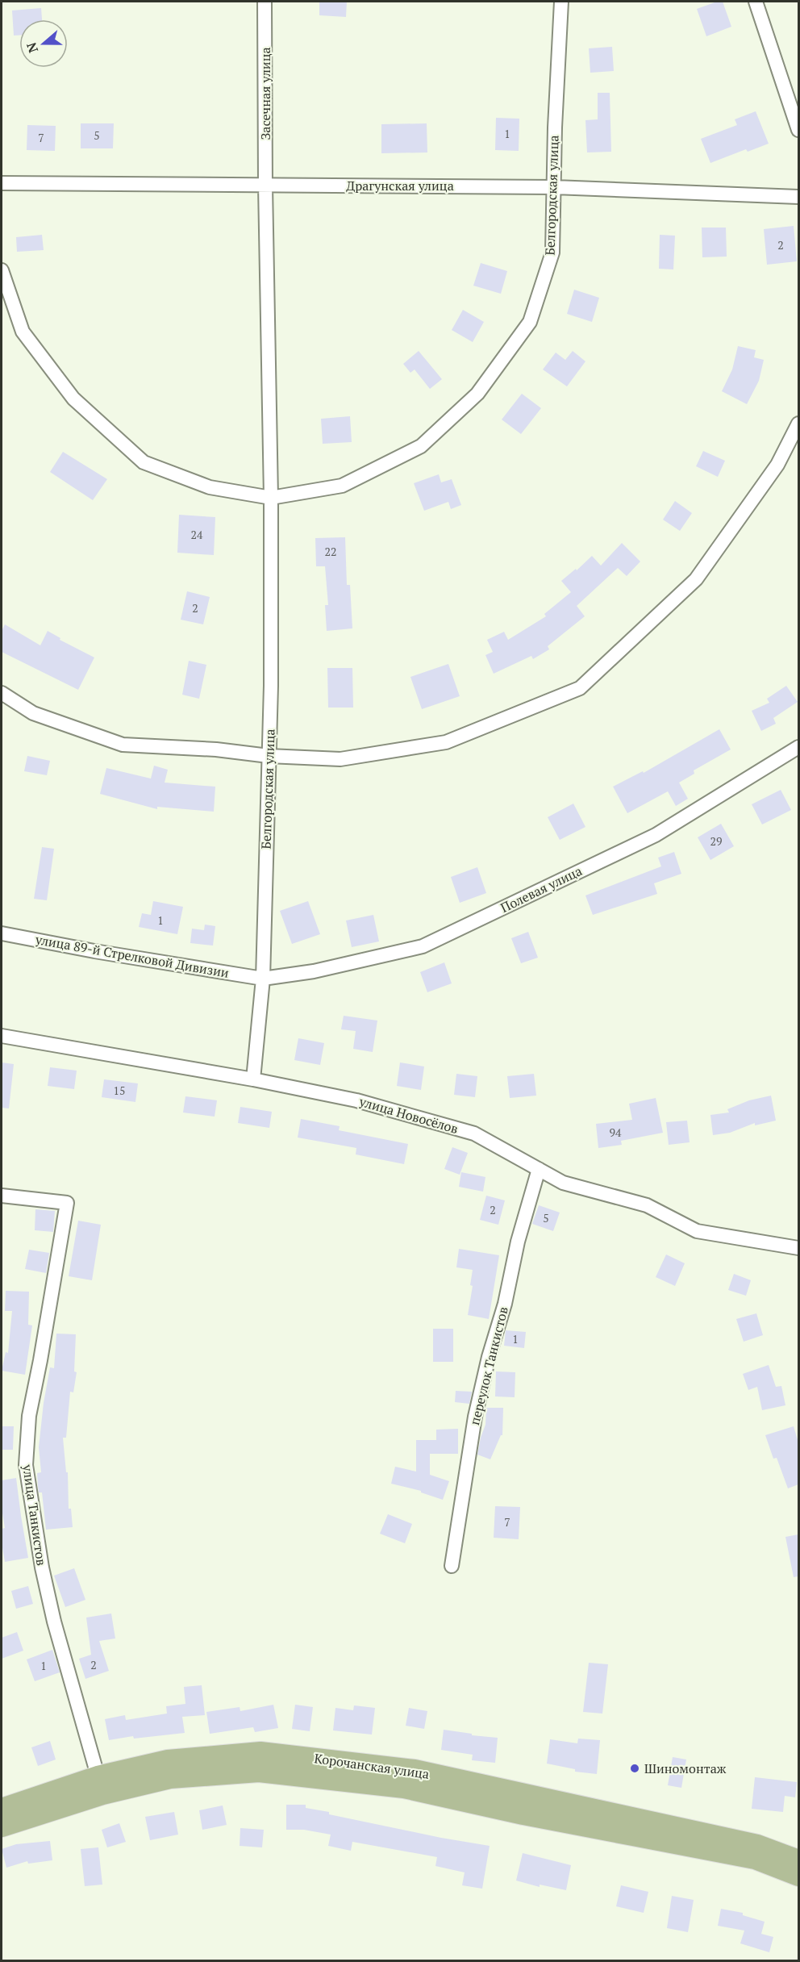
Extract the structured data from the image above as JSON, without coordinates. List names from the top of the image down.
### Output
{
  "streets": {
    "main road": ["Корочанская улица"],
    "street": [
      "Засечная улица",
      "Драгунская улица",
      "Белгородская улица",
      "Полевая улица",
      "улица 89-й Стрелковой Дивизии",
      "улица Новосёлов",
      "переулок Танкистов",
      "улица Танкистов"
    ]
  },
  "crossings": [
    ["Засечная улица", "Драгунская улица"],
    ["Засечная улица", "Белгородская улица"],
    ["Драгунская улица", "Белгородская улица"],
    ["Белгородская улица", "Полевая улица"],
    ["Белгородская улица", "улица 89-й Стрелковой Дивизии"],
    ["Белгородская улица", "улица Новосёлов"],
    ["Полевая улица", "улица 89-й Стрелковой Дивизии"],
    ["улица Новосёлов", "переулок Танкистов"],
    ["улица Танкистов", "Корочанская улица"]
  ],
  "places": ["Шиномонтаж"],
  "house_numbers": [
    "1",
    "5",
    "7",
    "2",
    "24",
    "22",
    "2",
    "29",
    "1",
    "15",
    "94",
    "2",
    "5",
    "1",
    "7",
    "2",
    "1"
  ],
  "north": "left"
}
